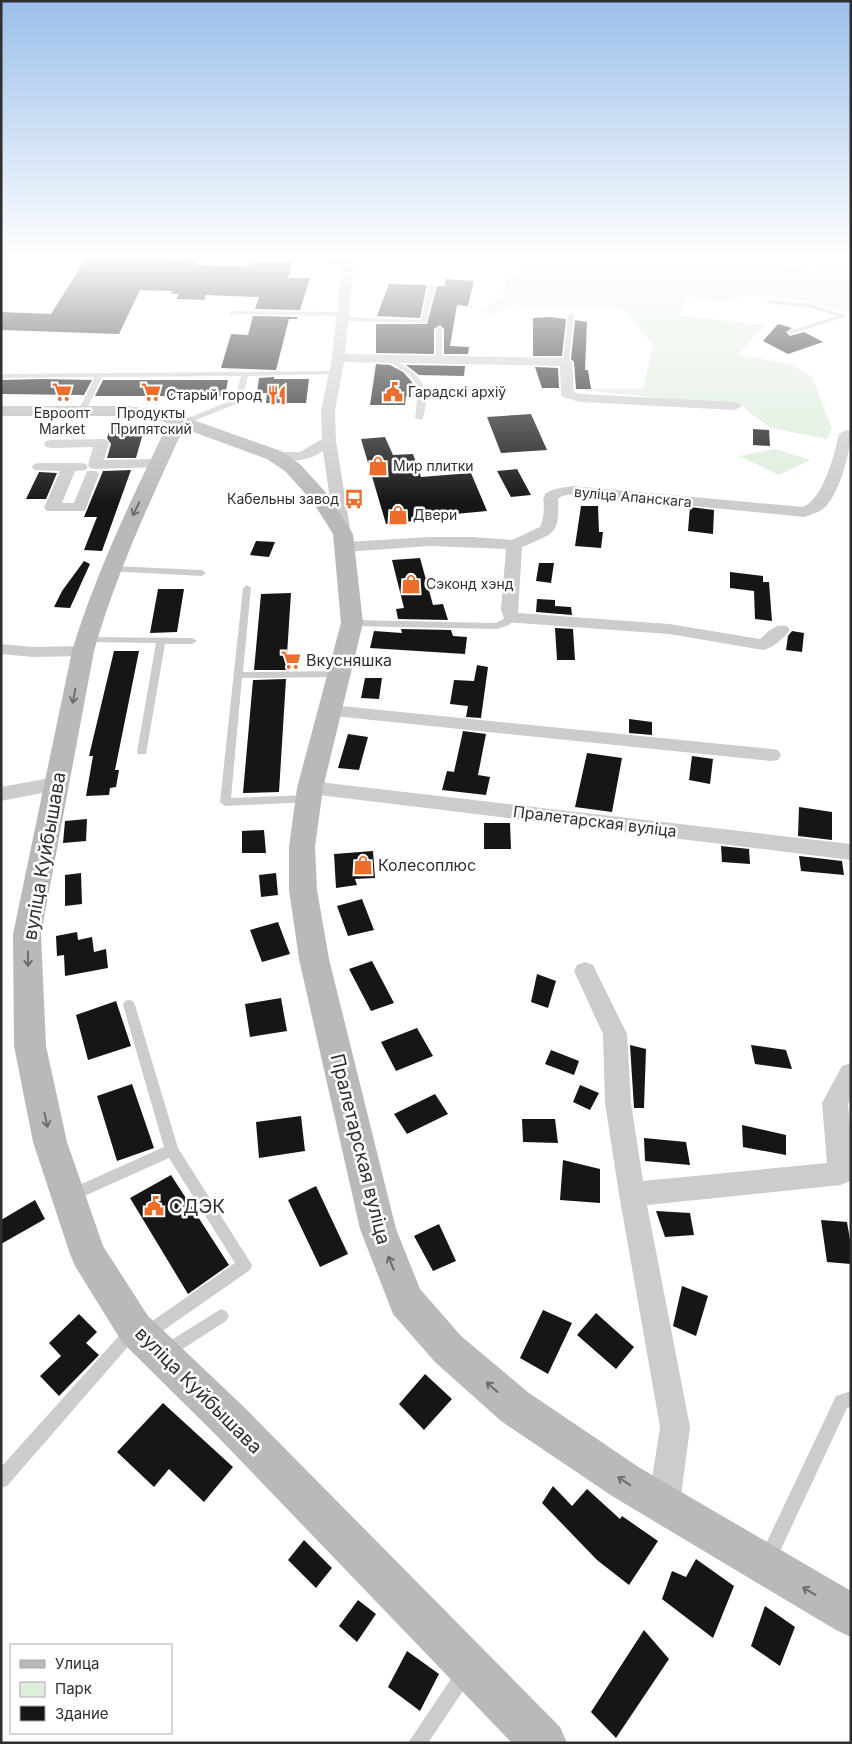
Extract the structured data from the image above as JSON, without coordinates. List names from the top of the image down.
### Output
{
  "streets": {
    "main road": ["Пралетарская вуліца", "вуліца Куйбышава"],
    "street": ["вуліца Апанскага"]
  },
  "crossings": [
    ["Пралетарская вуліца", "вуліца Куйбышава"]
  ],
  "one_way": ["Пралетарская вуліца", "вуліца Куйбышава"],
  "places": {
    "supermarket": ["Евроопт Market", "Продукты Припятский", "Вкусняшка"],
    "public building": ["Гарадскі архіў", "СДЭК"],
    "restaurant": ["Старый город"],
    "shop": [
      "Мир плитки",
      "Двери",
      "Сэконд хэнд",
      "Колесоплюс"
    ],
    "bus stop": ["Кабельны завод"]
  },
  "legend": ["Улица", "Парк", "Здание"]
}
